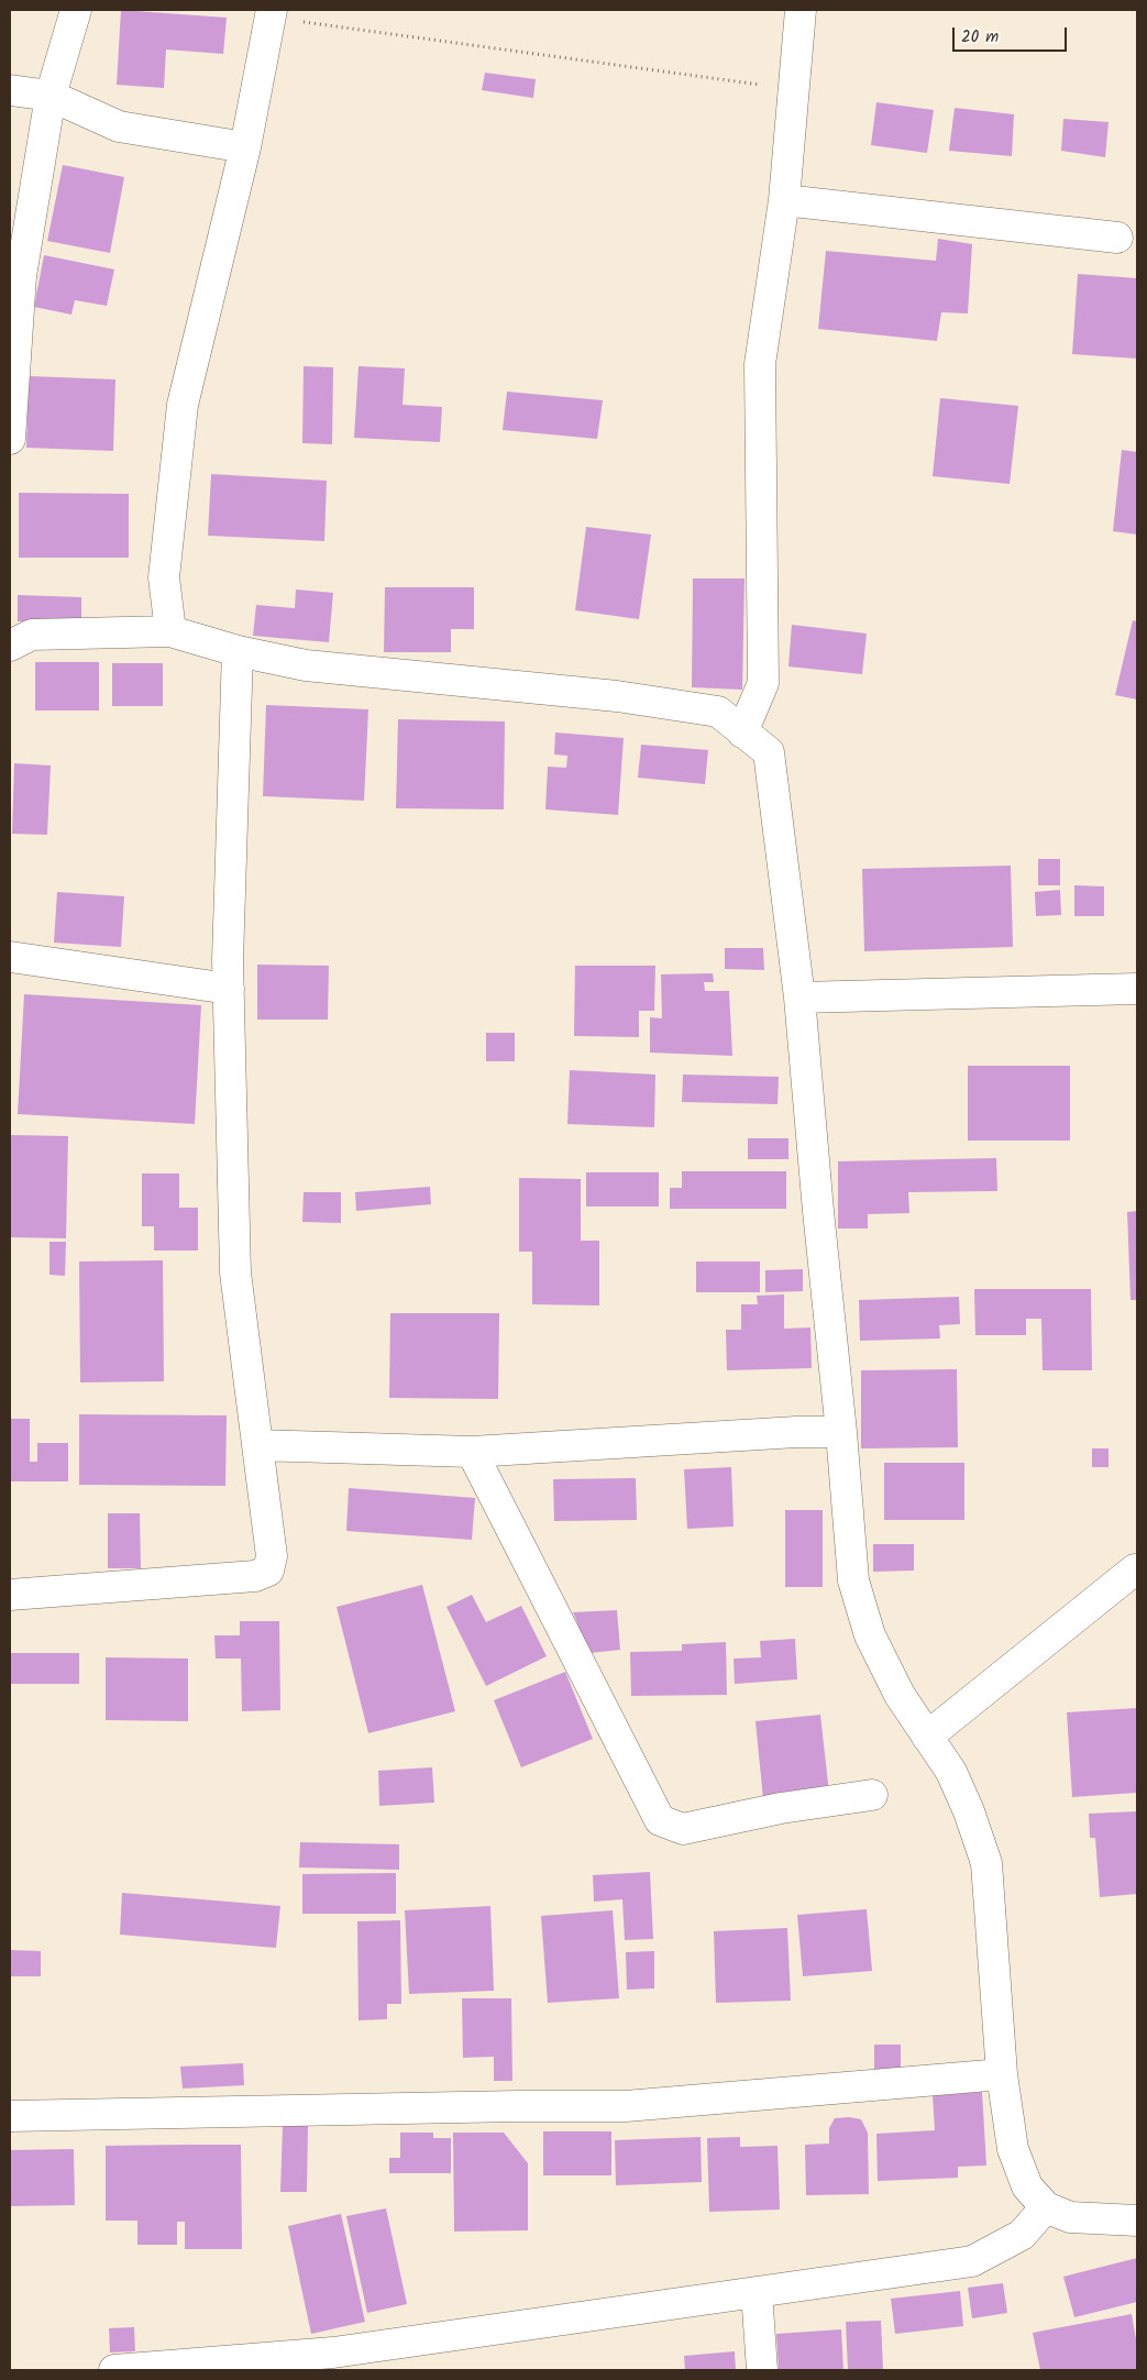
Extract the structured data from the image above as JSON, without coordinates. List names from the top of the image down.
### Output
{
  "scale_bar": "20 m"
}
